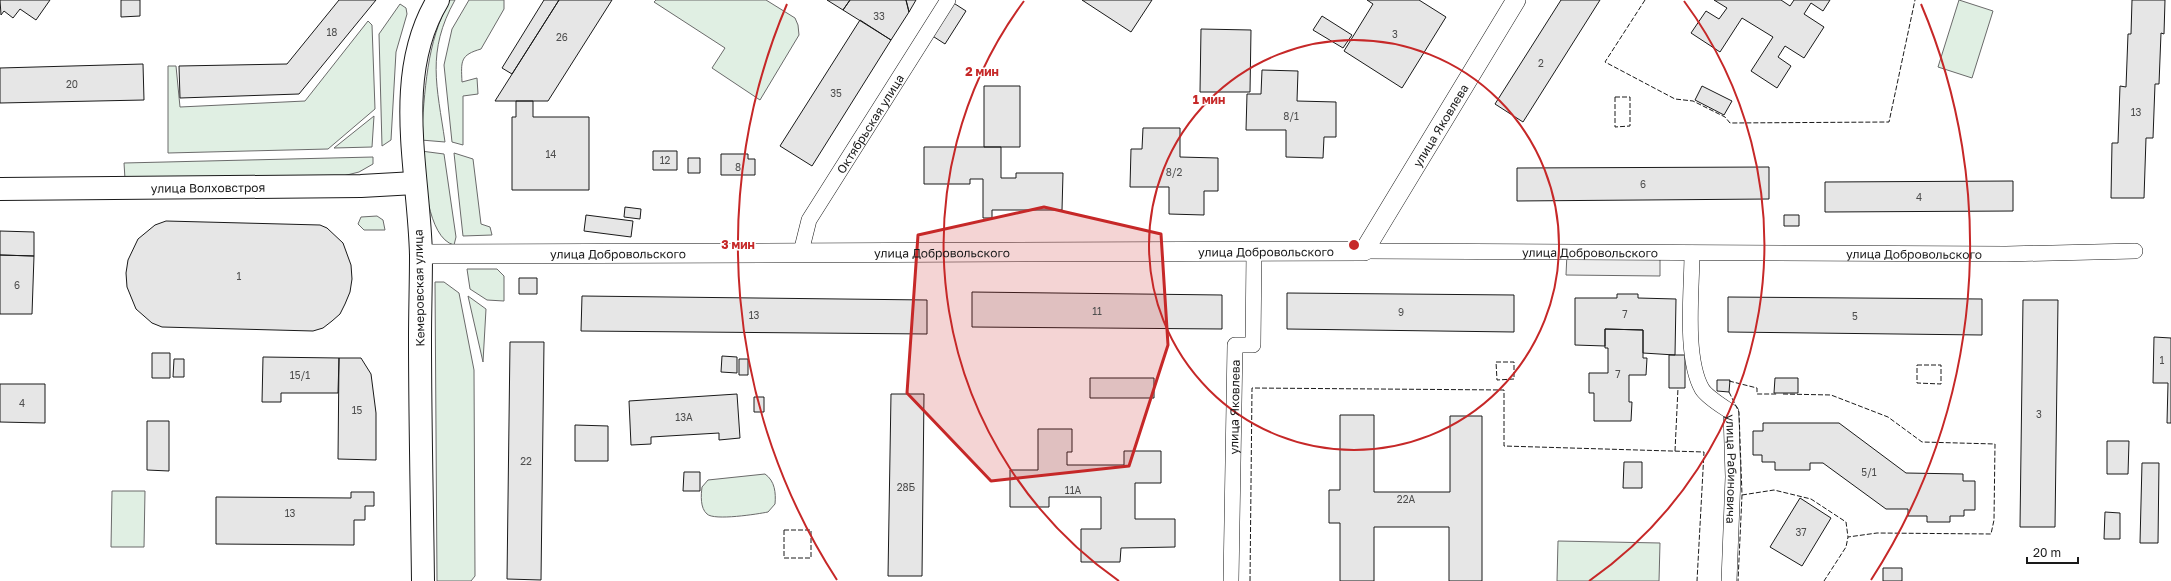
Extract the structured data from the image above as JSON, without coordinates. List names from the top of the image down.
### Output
{
  "streets": {
    "main road": ["улица Волховстроя", "Кемеровская улица"],
    "street": [
      "Октябрьская улица",
      "улица Яковлева",
      "улица Добровольского",
      "улица Рабиновича"
    ]
  },
  "crossings": [
    ["Октябрьская улица", "улица Добровольского"],
    ["улица Яковлева", "улица Добровольского"],
    ["улица Волховстроя", "Кемеровская улица"],
    ["улица Добровольского", "Кемеровская улица"],
    ["улица Добровольского", "улица Рабиновича"]
  ],
  "house_numbers": [
    "33",
    "18",
    "3",
    "26",
    "2",
    "20",
    "35",
    "13",
    "8/1",
    "14",
    "12",
    "8",
    "8/2",
    "6",
    "4",
    "1",
    "6",
    "11",
    "9",
    "7",
    "13",
    "5",
    "1",
    "7",
    "15/1",
    "4",
    "15",
    "3",
    "13А",
    "22",
    "5/1",
    "28Б",
    "11А",
    "22А",
    "13",
    "37"
  ],
  "scale_bar": "20 m",
  "rings": ["2 мин", "1 мин", "3 мин"]
}
